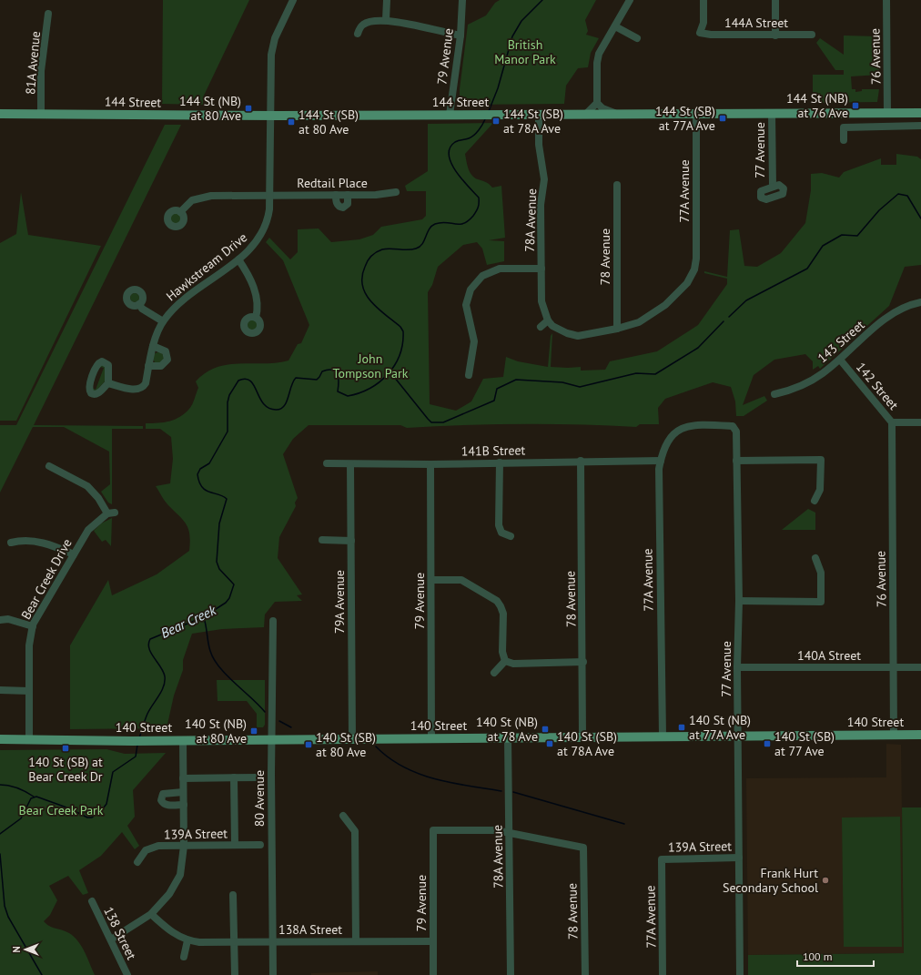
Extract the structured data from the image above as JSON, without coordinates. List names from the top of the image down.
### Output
{
  "streets": {
    "main road": ["144 Street", "140 Street"],
    "street": [
      "144A Street",
      "79 Avenue",
      "76 Avenue",
      "81A Avenue",
      "77 Avenue",
      "Redtail Place",
      "77A Avenue",
      "78A Avenue",
      "78 Avenue",
      "Hawkstream Drive",
      "143 Street",
      "142 Street",
      "141B Street",
      "Bear Creek Drive",
      "79A Avenue",
      "140A Street",
      "80 Avenue",
      "139A Street",
      "138A Street",
      "138 Street"
    ]
  },
  "crossings": [
    ["79 Avenue", "144 Street"],
    ["79 Avenue", "78A Avenue"],
    ["79 Avenue", "78 Avenue"],
    ["79 Avenue", "141B Street"],
    ["79 Avenue", "140 Street"],
    ["79 Avenue", "138A Street"],
    ["76 Avenue", "144 Street"],
    ["76 Avenue", "142 Street"],
    ["76 Avenue", "140A Street"],
    ["76 Avenue", "140 Street"],
    ["81A Avenue", "144 Street"],
    ["144 Street", "77 Avenue"],
    ["144 Street", "77A Avenue"],
    ["144 Street", "78A Avenue"],
    ["144 Street", "Hawkstream Drive"],
    ["77 Avenue", "77A Avenue"],
    ["77 Avenue", "140A Street"],
    ["77 Avenue", "140 Street"],
    ["77 Avenue", "139A Street"],
    ["Redtail Place", "Hawkstream Drive"],
    ["77A Avenue", "78 Avenue"],
    ["77A Avenue", "141B Street"],
    ["77A Avenue", "140 Street"],
    ["77A Avenue", "139A Street"],
    ["78A Avenue", "78 Avenue"],
    ["78A Avenue", "140 Street"],
    ["78 Avenue", "141B Street"],
    ["78 Avenue", "140 Street"],
    ["143 Street", "142 Street"],
    ["141B Street", "79A Avenue"],
    ["Bear Creek Drive", "140 Street"],
    ["79A Avenue", "140 Street"],
    ["140 Street", "80 Avenue"],
    ["80 Avenue", "138A Street"]
  ],
  "water": ["Bear Creek"],
  "parks": ["British Manor Park", "John Tompson Park", "Bear Creek Park"],
  "places": {
    "transit": [
      "144 St (NB) at 76 Ave",
      "144 St (NB) at 80 Ave",
      "144 St (SB) at 77A Ave",
      "144 St (SB) at 78A Ave",
      "144 St (SB) at 80 Ave",
      "140 St (NB) at 77A Ave",
      "140 St (NB) at 78 Ave",
      "140 St (NB) at 80 Ave",
      "140 St (SB) at 78A Ave",
      "140 St (SB) at 77 Ave",
      "140 St (SB) at 80 Ave",
      "140 St (SB) at Bear Creek Dr"
    ],
    "other": ["Frank Hurt Secondary School"]
  },
  "scale_bar": "100 m",
  "north": "left"
}
